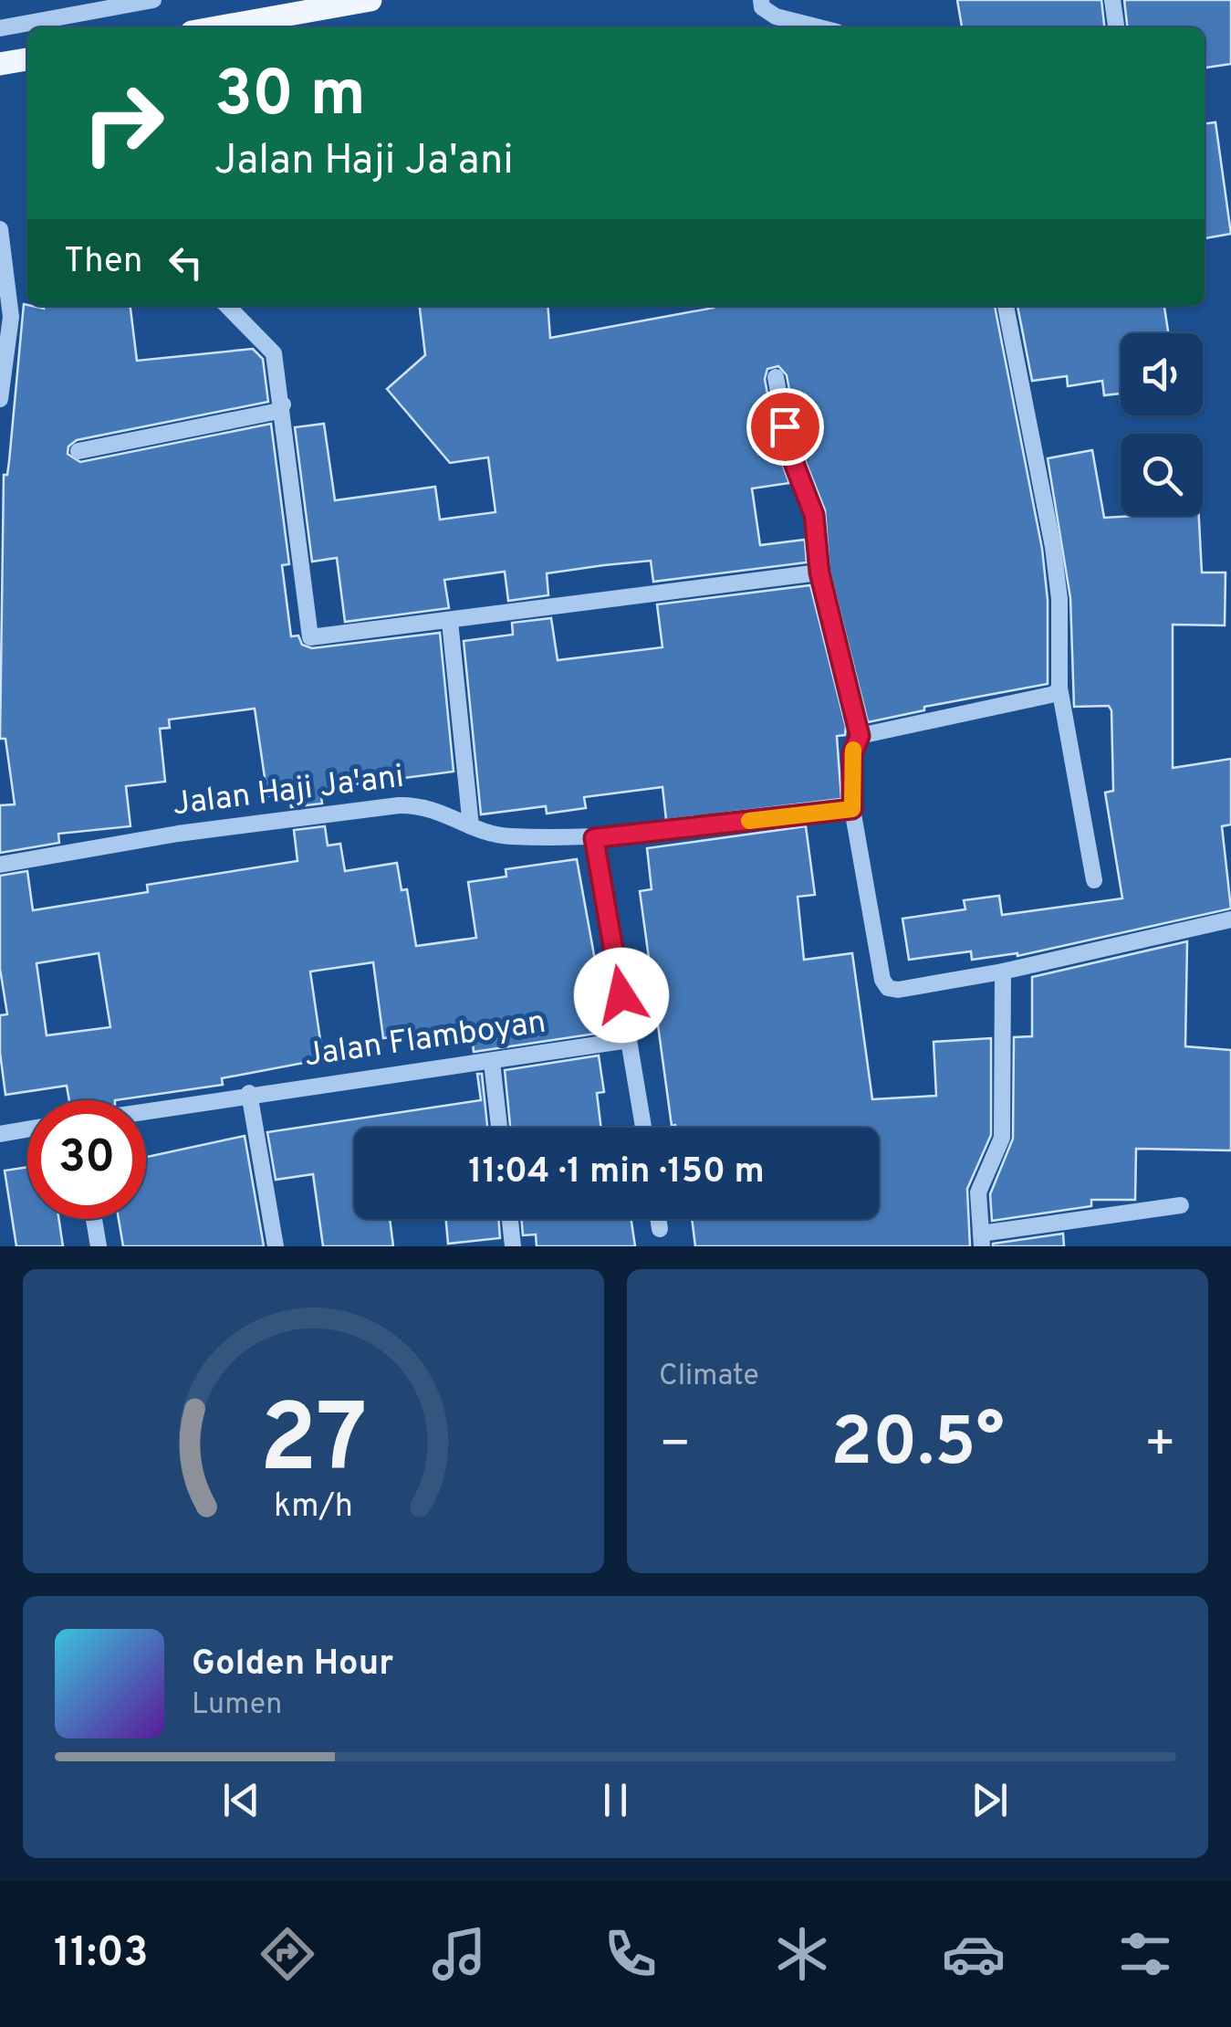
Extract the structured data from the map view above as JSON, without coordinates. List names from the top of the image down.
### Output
{
  "streets": {
    "street": ["Jalan Haji Ja'ani", "Jalan Flamboyan"]
  },
  "page": {
    "turn": ["30 m", "Jalan Haji Ja'ani"],
    "then": "Then",
    "limit": "30",
    "trip": "11:04 · 1 min · 150 m",
    "tile": "Climate",
    "heat": ["−", "20.5°", "+"],
    "song": ["Golden Hour", "Lumen"],
    "tabs": "11:03",
    "gauge": ["27", "km/h"]
  }
}
